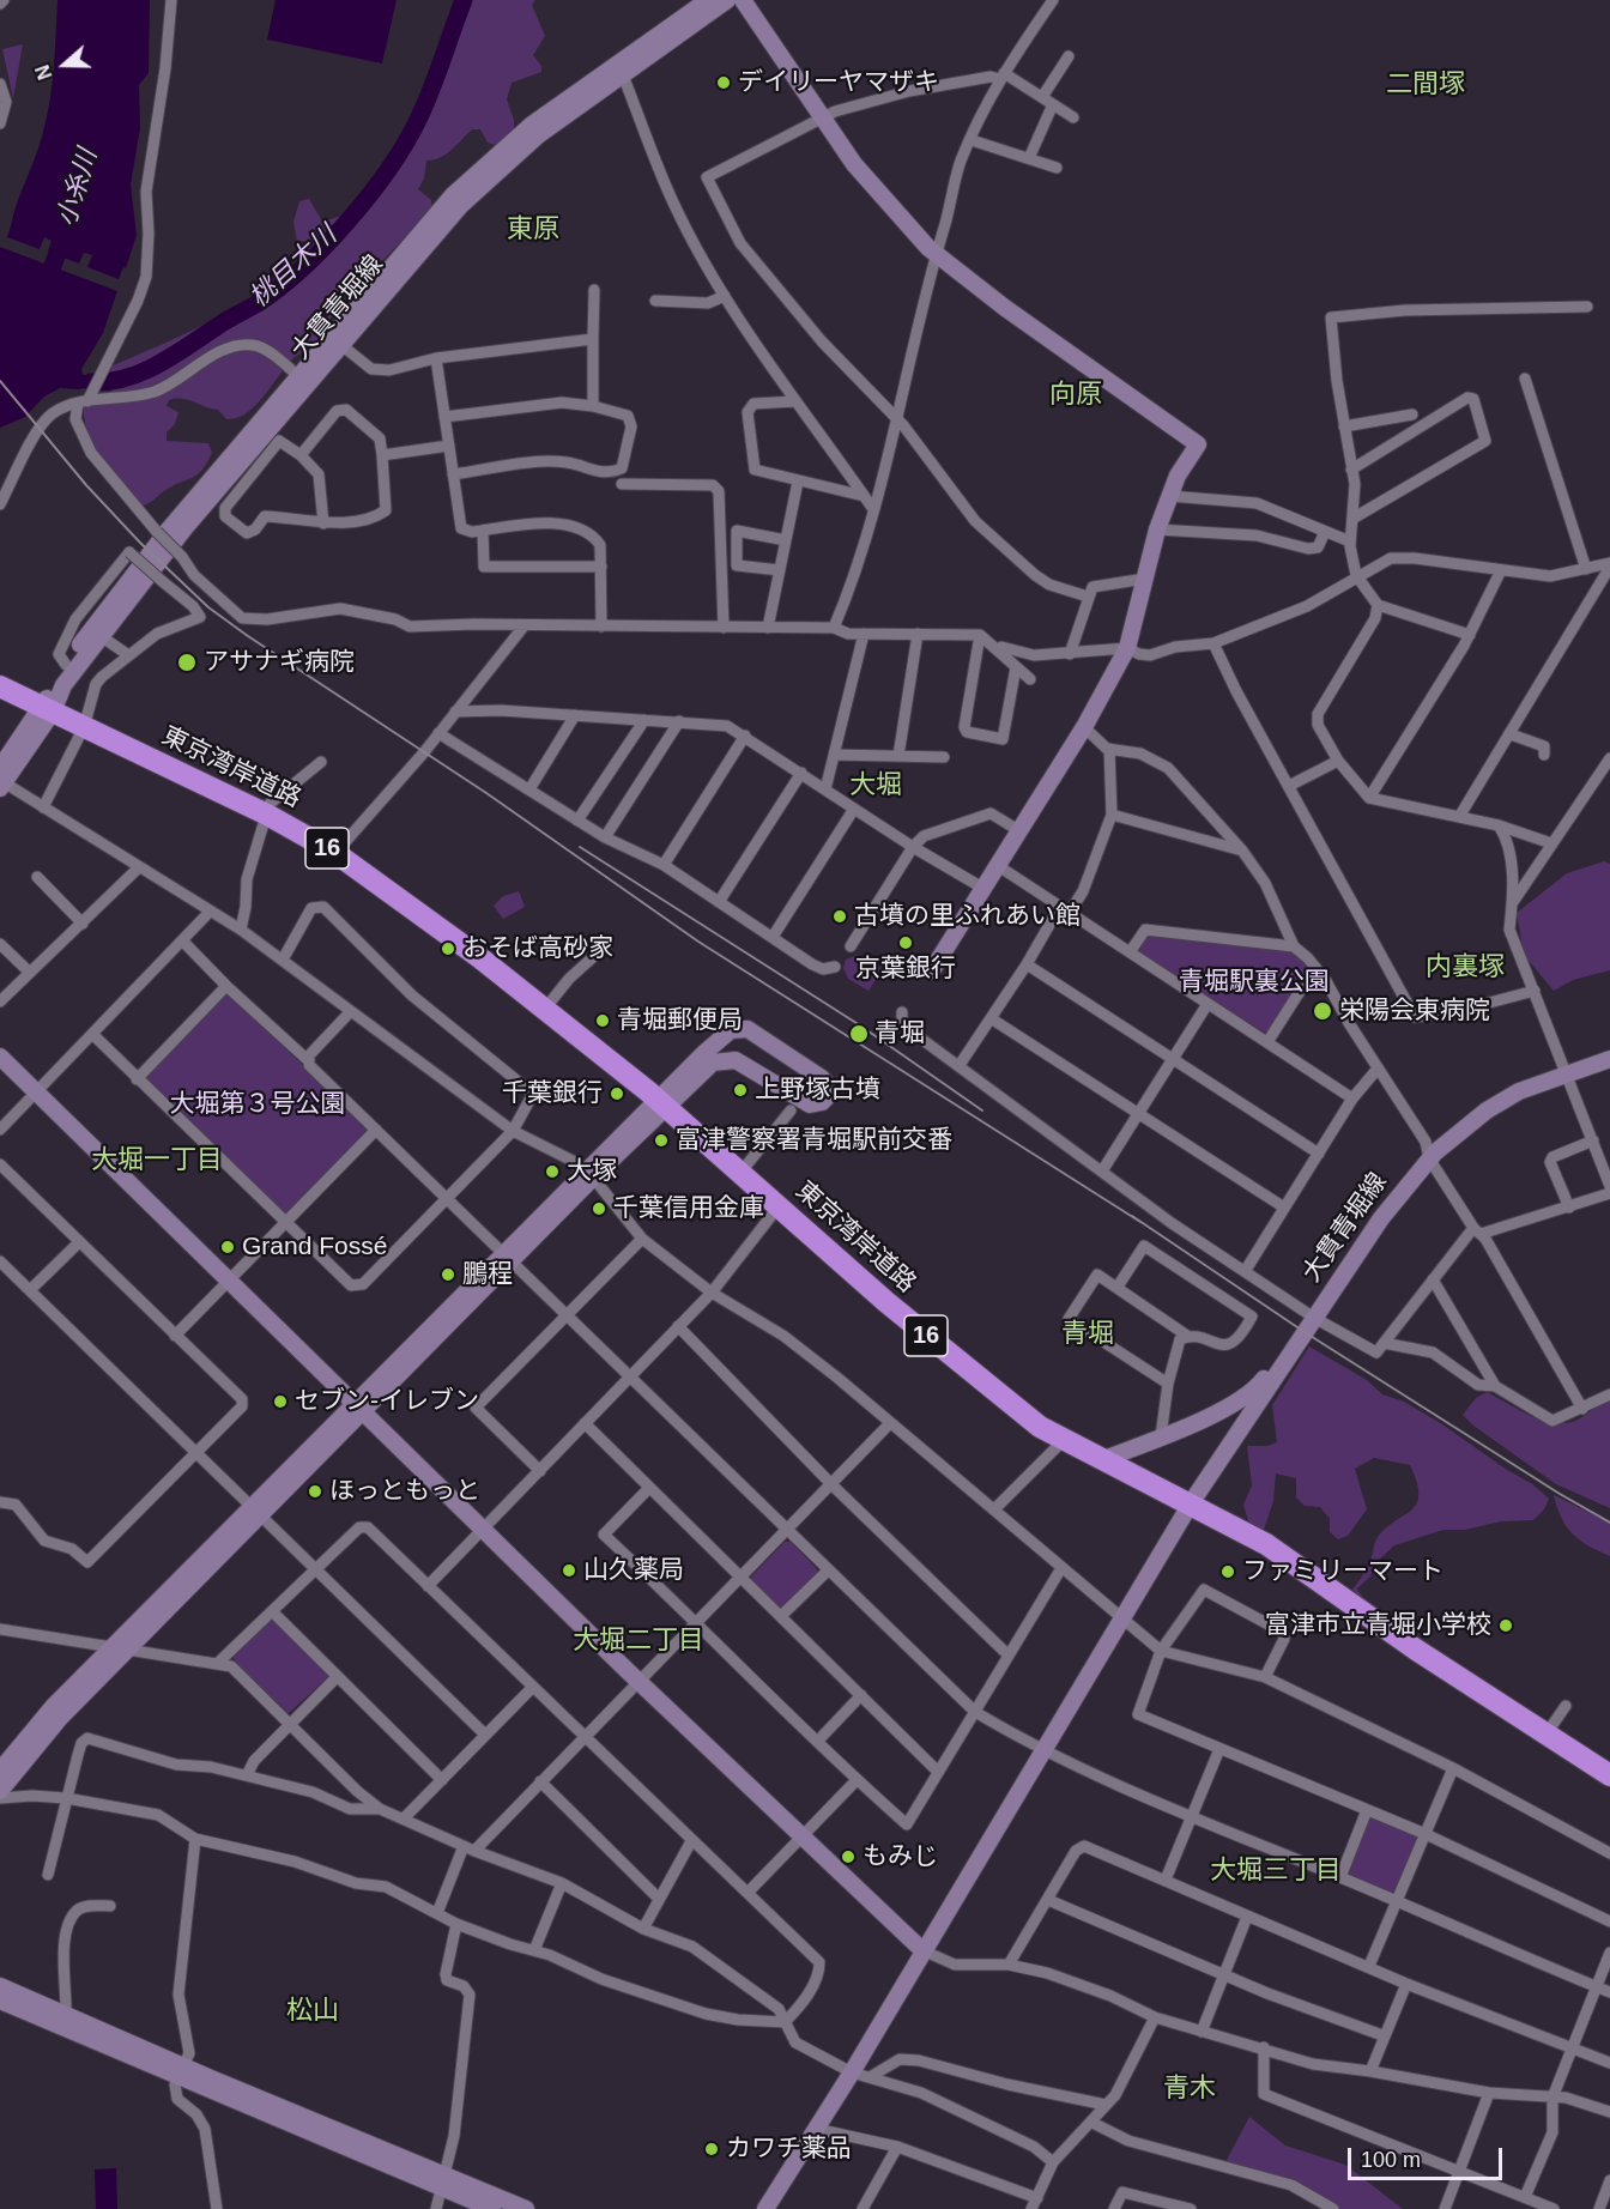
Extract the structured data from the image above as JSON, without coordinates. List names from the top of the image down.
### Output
{
  "streets": {
    "highway": ["東京湾岸道路", "16"],
    "street": ["大貫青堀線"]
  },
  "crossings": [
    ["大貫青堀線", "東京湾岸道路"]
  ],
  "districts": [
    "二間塚",
    "東原",
    "向原",
    "大堀",
    "内裏塚",
    "大堀一丁目",
    "青堀",
    "大堀二丁目",
    "大堀三丁目",
    "松山",
    "青木"
  ],
  "water": ["小糸川", "桃目木川"],
  "parks": ["青堀駅裏公園", "大堀第３号公園"],
  "places": [
    "デイリーヤマザキ",
    "アサナギ病院",
    "古墳の里ふれあい館",
    "京葉銀行",
    "おそば高砂家",
    "栄陽会東病院",
    "青堀郵便局",
    "青堀",
    "上野塚古墳",
    "千葉銀行",
    "富津警察署青堀駅前交番",
    "大塚",
    "千葉信用金庫",
    "Grand Fossé",
    "鵬程",
    "セブン-イレブン",
    "ほっともっと",
    "山久薬局",
    "ファミリーマート",
    "富津市立青堀小学校",
    "もみじ",
    "カワチ薬品"
  ],
  "scale_bar": "100 m",
  "north": "left"
}
